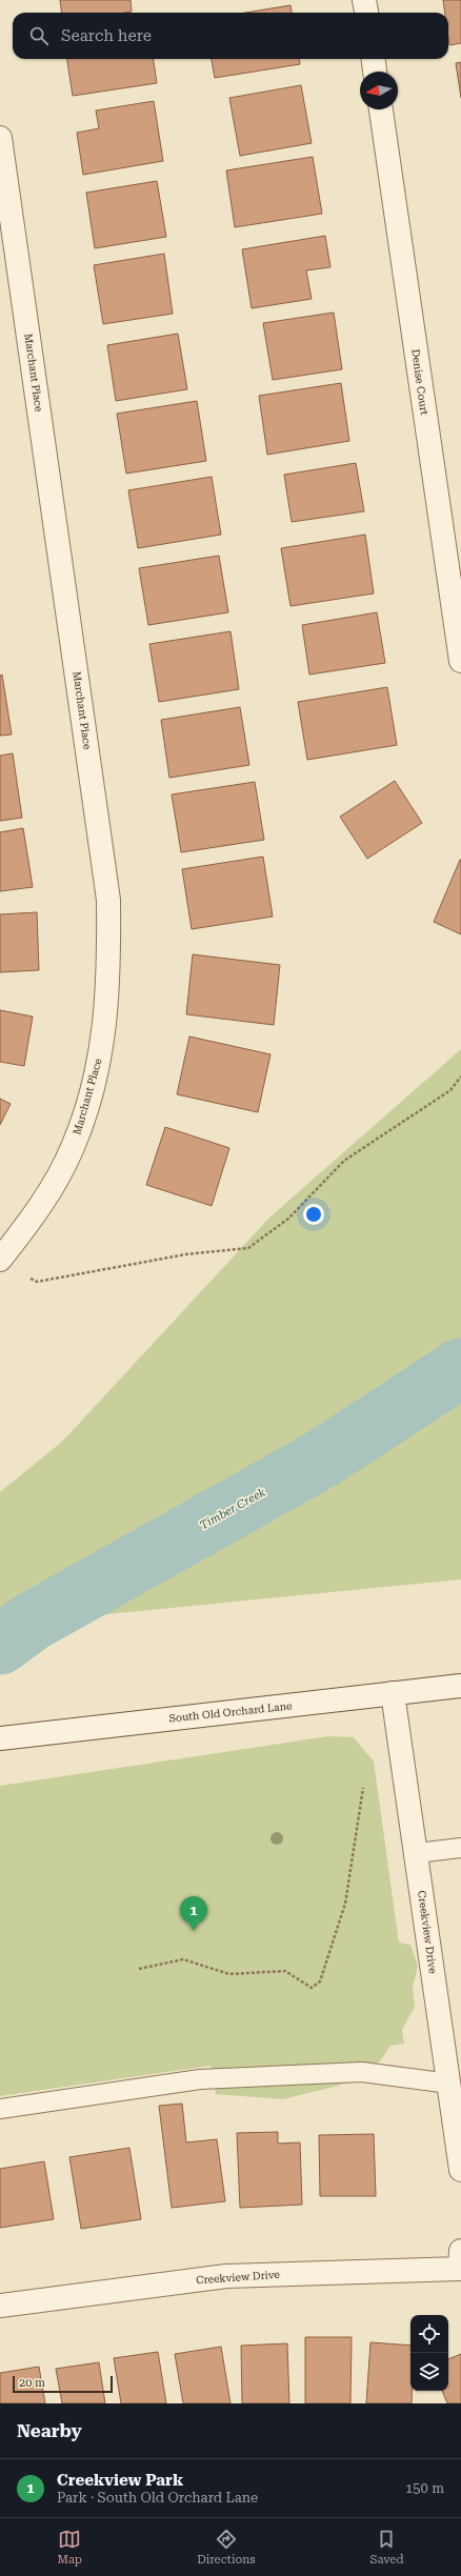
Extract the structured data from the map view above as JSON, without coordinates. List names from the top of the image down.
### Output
{
  "streets": {
    "street": [
      "Marchant Place",
      "Denise Court",
      "South Old Orchard Lane",
      "Creekview Drive"
    ]
  },
  "crossings": [
    ["South Old Orchard Lane", "Creekview Drive"]
  ],
  "water": ["Timber Creek"],
  "scale_bar": "20 m",
  "north": "left",
  "page": {
    "search": "Search here",
    "pins": "1",
    "scale": "20 m",
    "heading": "Nearby",
    "list": [
      {
        "mark": "1",
        "name": "Creekview Park",
        "note": "Park · South Old Orchard Lane",
        "value": "150 m"
      }
    ],
    "nav": ["Map", "Directions", "Saved"]
  }
}
